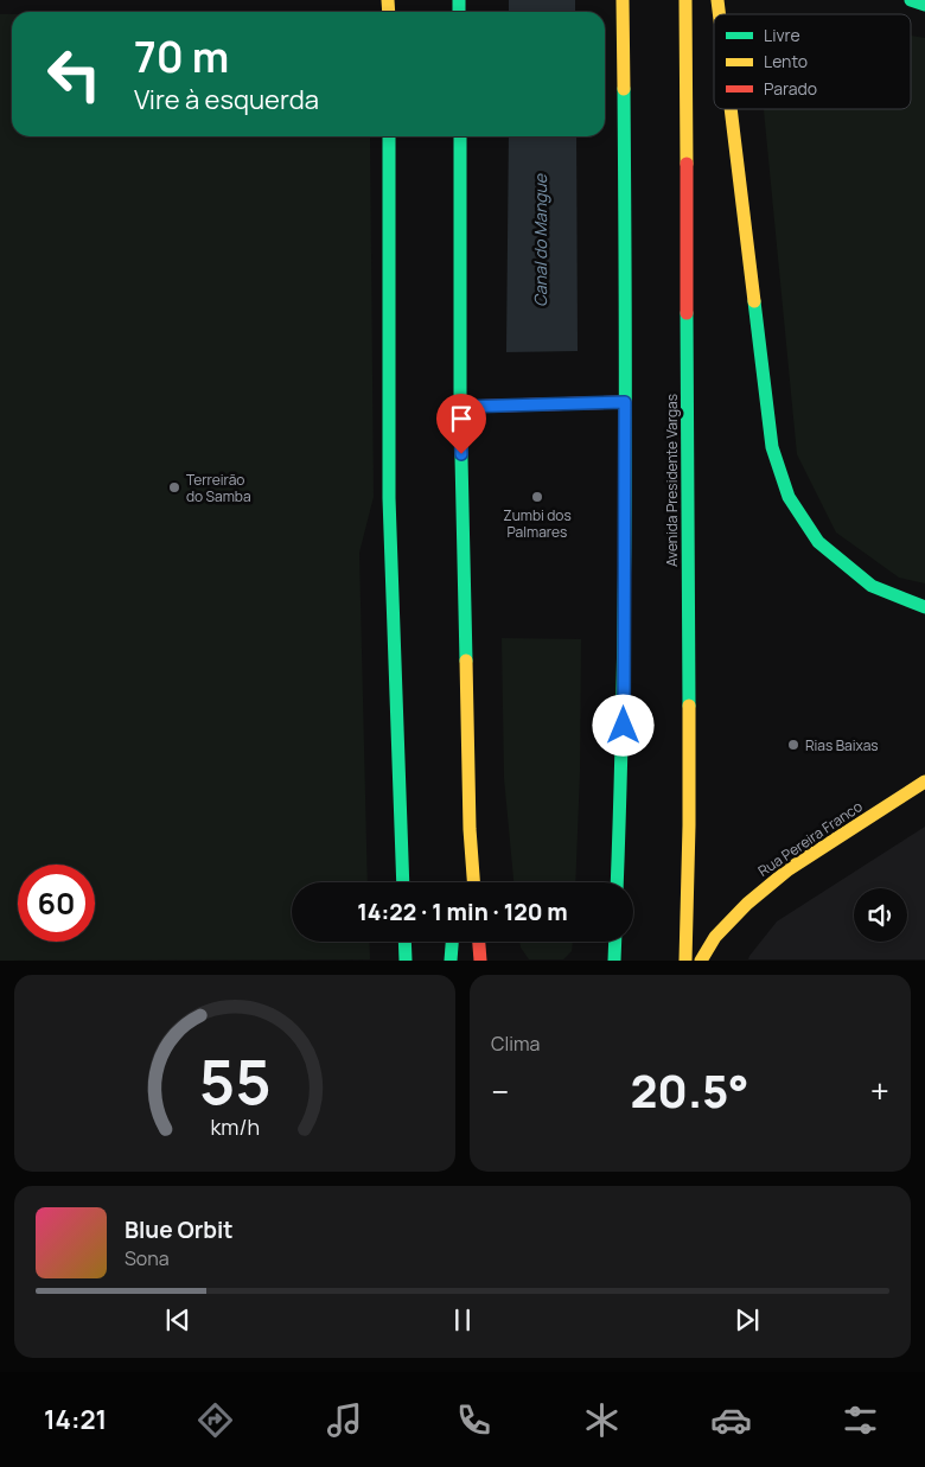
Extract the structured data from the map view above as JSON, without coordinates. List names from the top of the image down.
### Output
{
  "streets": {
    "main road": ["Avenida Presidente Vargas", "Rua Pereira Franco"]
  },
  "water": ["Canal do Mangue"],
  "places": ["Terreirão do Samba", "Zumbi dos Palmares", "Rias Baixas"],
  "legend": ["Livre", "Lento", "Parado"],
  "page": {
    "turn": ["70 m", "Vire à esquerda"],
    "limit": "60",
    "trip": "14:22 · 1 min · 120 m",
    "tile": "Clima",
    "heat": ["−", "20.5°", "+"],
    "song": ["Blue Orbit", "Sona"],
    "tabs": "14:21",
    "gauge": ["55", "km/h"]
  }
}
